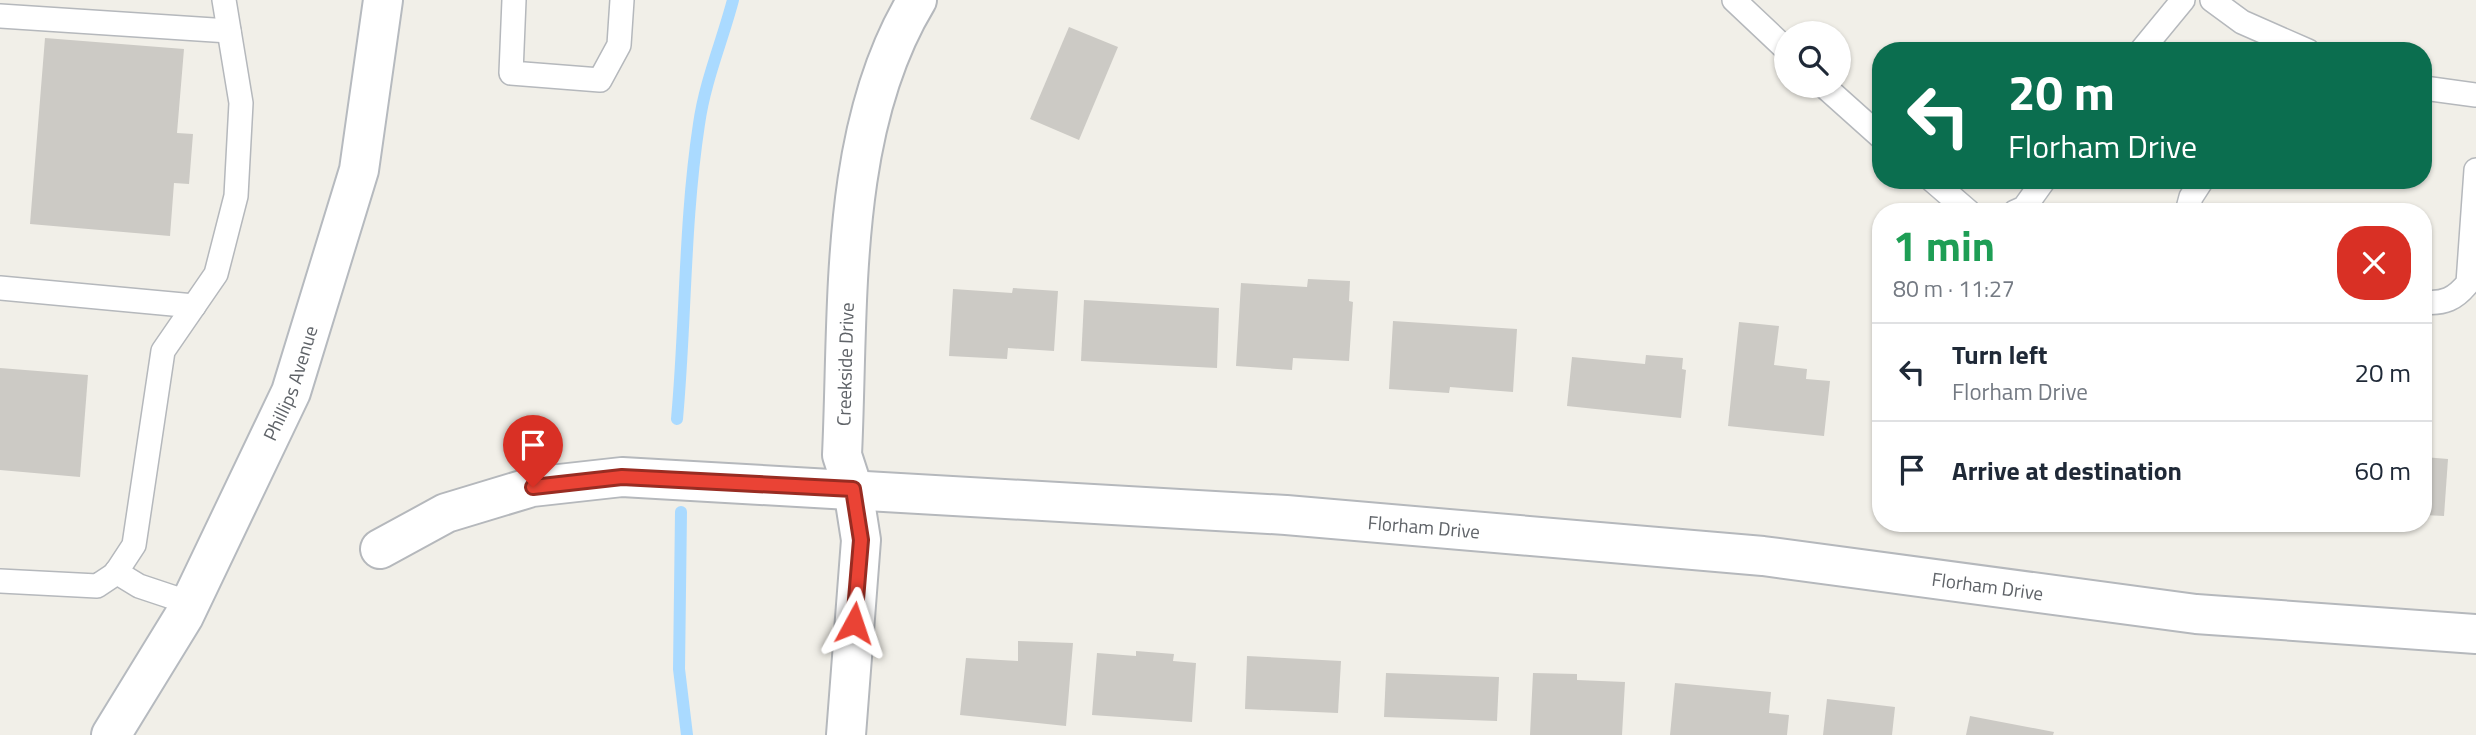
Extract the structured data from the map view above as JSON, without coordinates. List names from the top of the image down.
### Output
{
  "streets": {
    "street": ["Creekside Drive", "Phillips Avenue", "Florham Drive"]
  },
  "crossings": [
    ["Creekside Drive", "Florham Drive"]
  ],
  "page": {
    "turn": ["20 m", "Florham Drive"],
    "heading": ["1 min", "80 m · 11:27"],
    "list": [
      {
        "name": "Turn left",
        "note": "Florham Drive",
        "value": "20 m"
      },
      {
        "name": "Arrive at destination",
        "value": "60 m"
      }
    ]
  }
}
